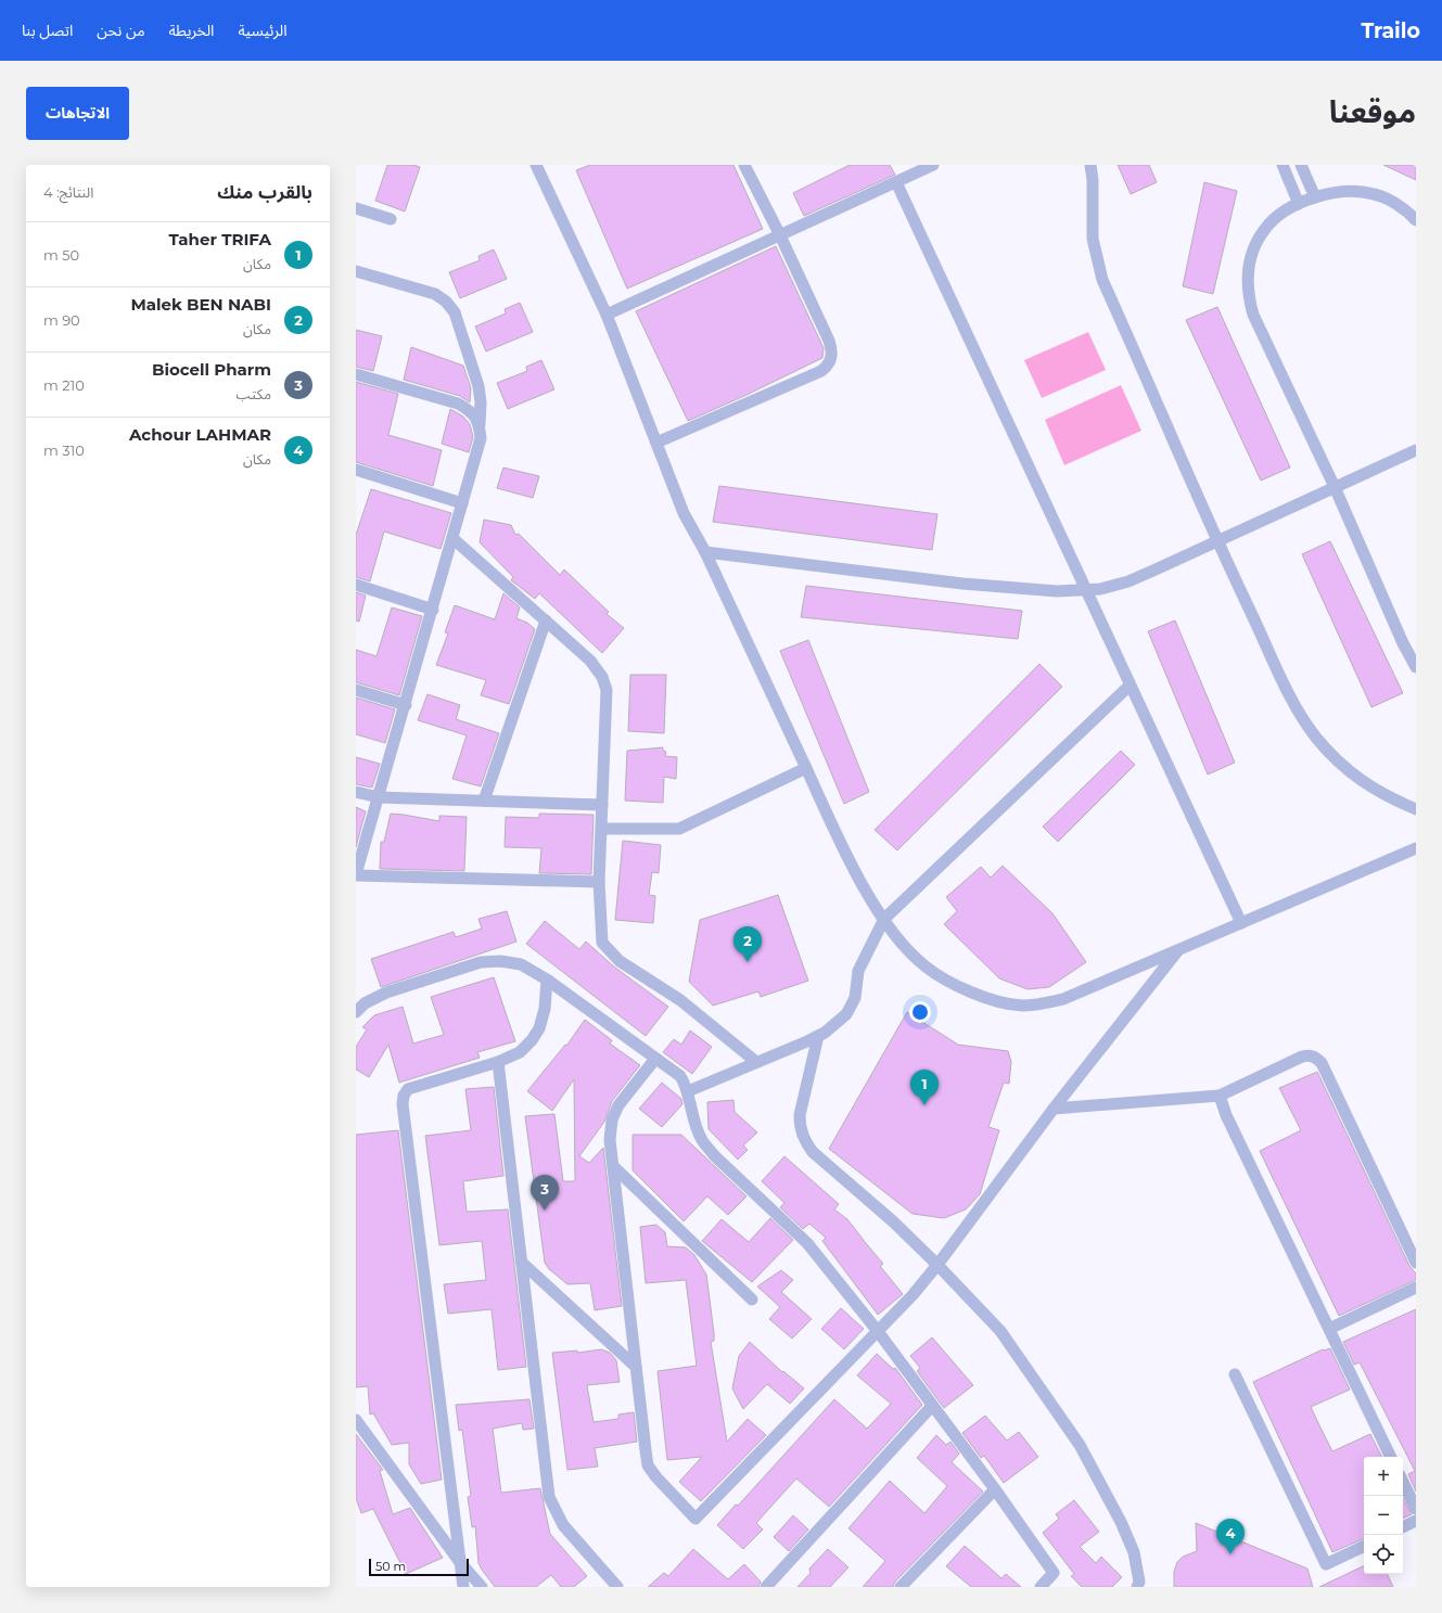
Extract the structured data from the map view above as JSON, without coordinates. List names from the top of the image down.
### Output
{
  "scale_bar": "50 m",
  "page": {
    "header": "Trailo",
    "nav": [
      "الرئيسية",
      "الخريطة",
      "من نحن",
      "اتصل بنا"
    ],
    "title": "موقعنا",
    "buttons": "الاتجاهات",
    "heading": ["بالقرب منك", "النتائج: 4"],
    "list": [
      {
        "mark": "1",
        "name": "Taher TRIFA",
        "note": "مكان",
        "value": "50 m"
      },
      {
        "mark": "2",
        "name": "Malek BEN NABI",
        "note": "مكان",
        "value": "90 m"
      },
      {
        "mark": "3",
        "name": "Biocell Pharm",
        "note": "مكتب",
        "value": "210 m"
      },
      {
        "mark": "4",
        "name": "Achour LAHMAR",
        "note": "مكان",
        "value": "310 m"
      }
    ],
    "pins": [
      "2",
      "1",
      "3",
      "4"
    ],
    "map_buttons": ["+", "−"],
    "scale": "50 m"
  }
}
